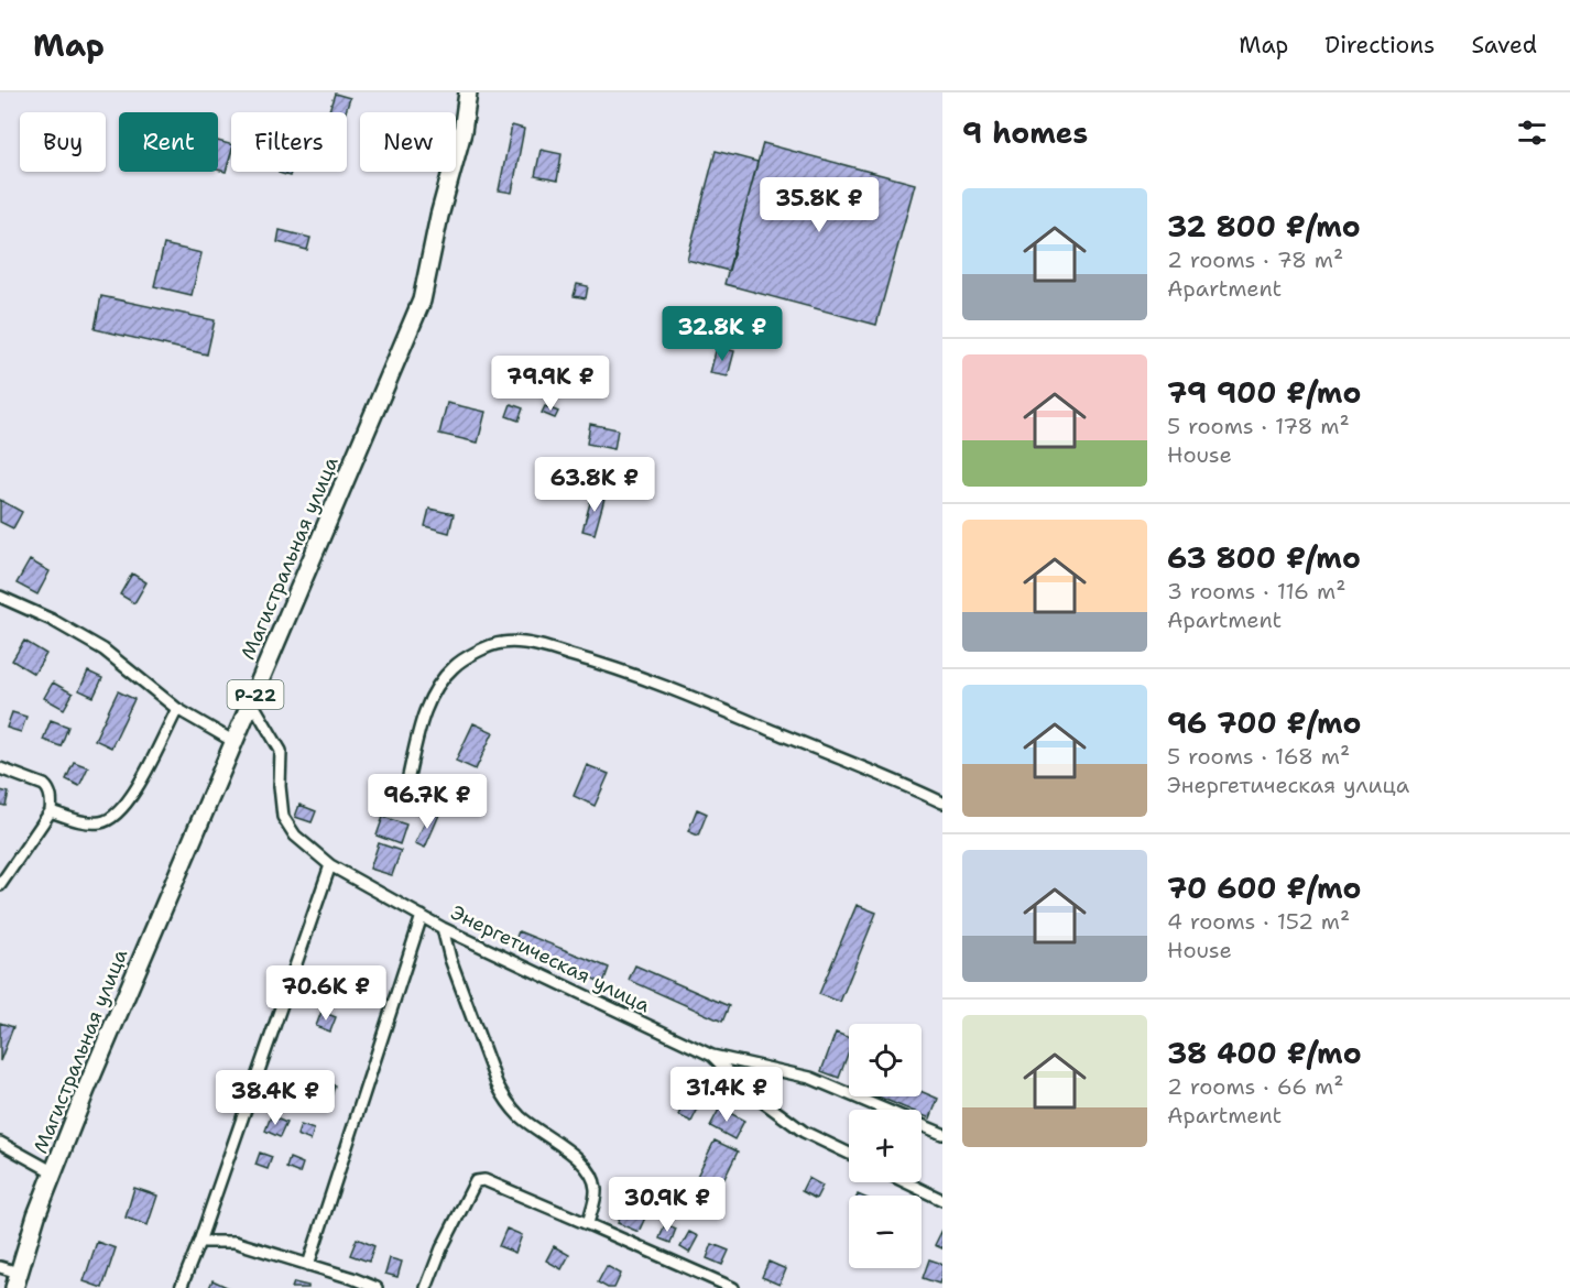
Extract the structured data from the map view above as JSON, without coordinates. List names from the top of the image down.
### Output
{
  "streets": {
    "highway": ["Магистральная улица", "Р-22"],
    "street": ["Энергетическая улица"]
  },
  "crossings": [
    ["Магистральная улица", "Энергетическая улица"]
  ],
  "page": {
    "header": "Map",
    "nav": ["Map", "Directions", "Saved"],
    "heading": "9 homes",
    "chip": [
      "Buy",
      "Rent",
      "Filters",
      "New"
    ],
    "list": [
      {
        "name": "32 800 ₽/mo",
        "note": "2 rooms · 78 m² · Apartment"
      },
      {
        "name": "79 900 ₽/mo",
        "note": "5 rooms · 178 m² · House"
      },
      {
        "name": "63 800 ₽/mo",
        "note": "3 rooms · 116 m² · Apartment"
      },
      {
        "name": "96 700 ₽/mo",
        "note": "5 rooms · 168 m² · Энергетическая улица"
      },
      {
        "name": "70 600 ₽/mo",
        "note": "4 rooms · 152 m² · House"
      },
      {
        "name": "38 400 ₽/mo",
        "note": "2 rooms · 66 m² · Apartment"
      }
    ],
    "price": [
      "35.8K ₽",
      "32.8K ₽",
      "79.9K ₽",
      "63.8K ₽",
      "96.7K ₽",
      "70.6K ₽",
      "31.4K ₽",
      "38.4K ₽",
      "30.9K ₽"
    ],
    "map_buttons": ["+", "−"]
  }
}
